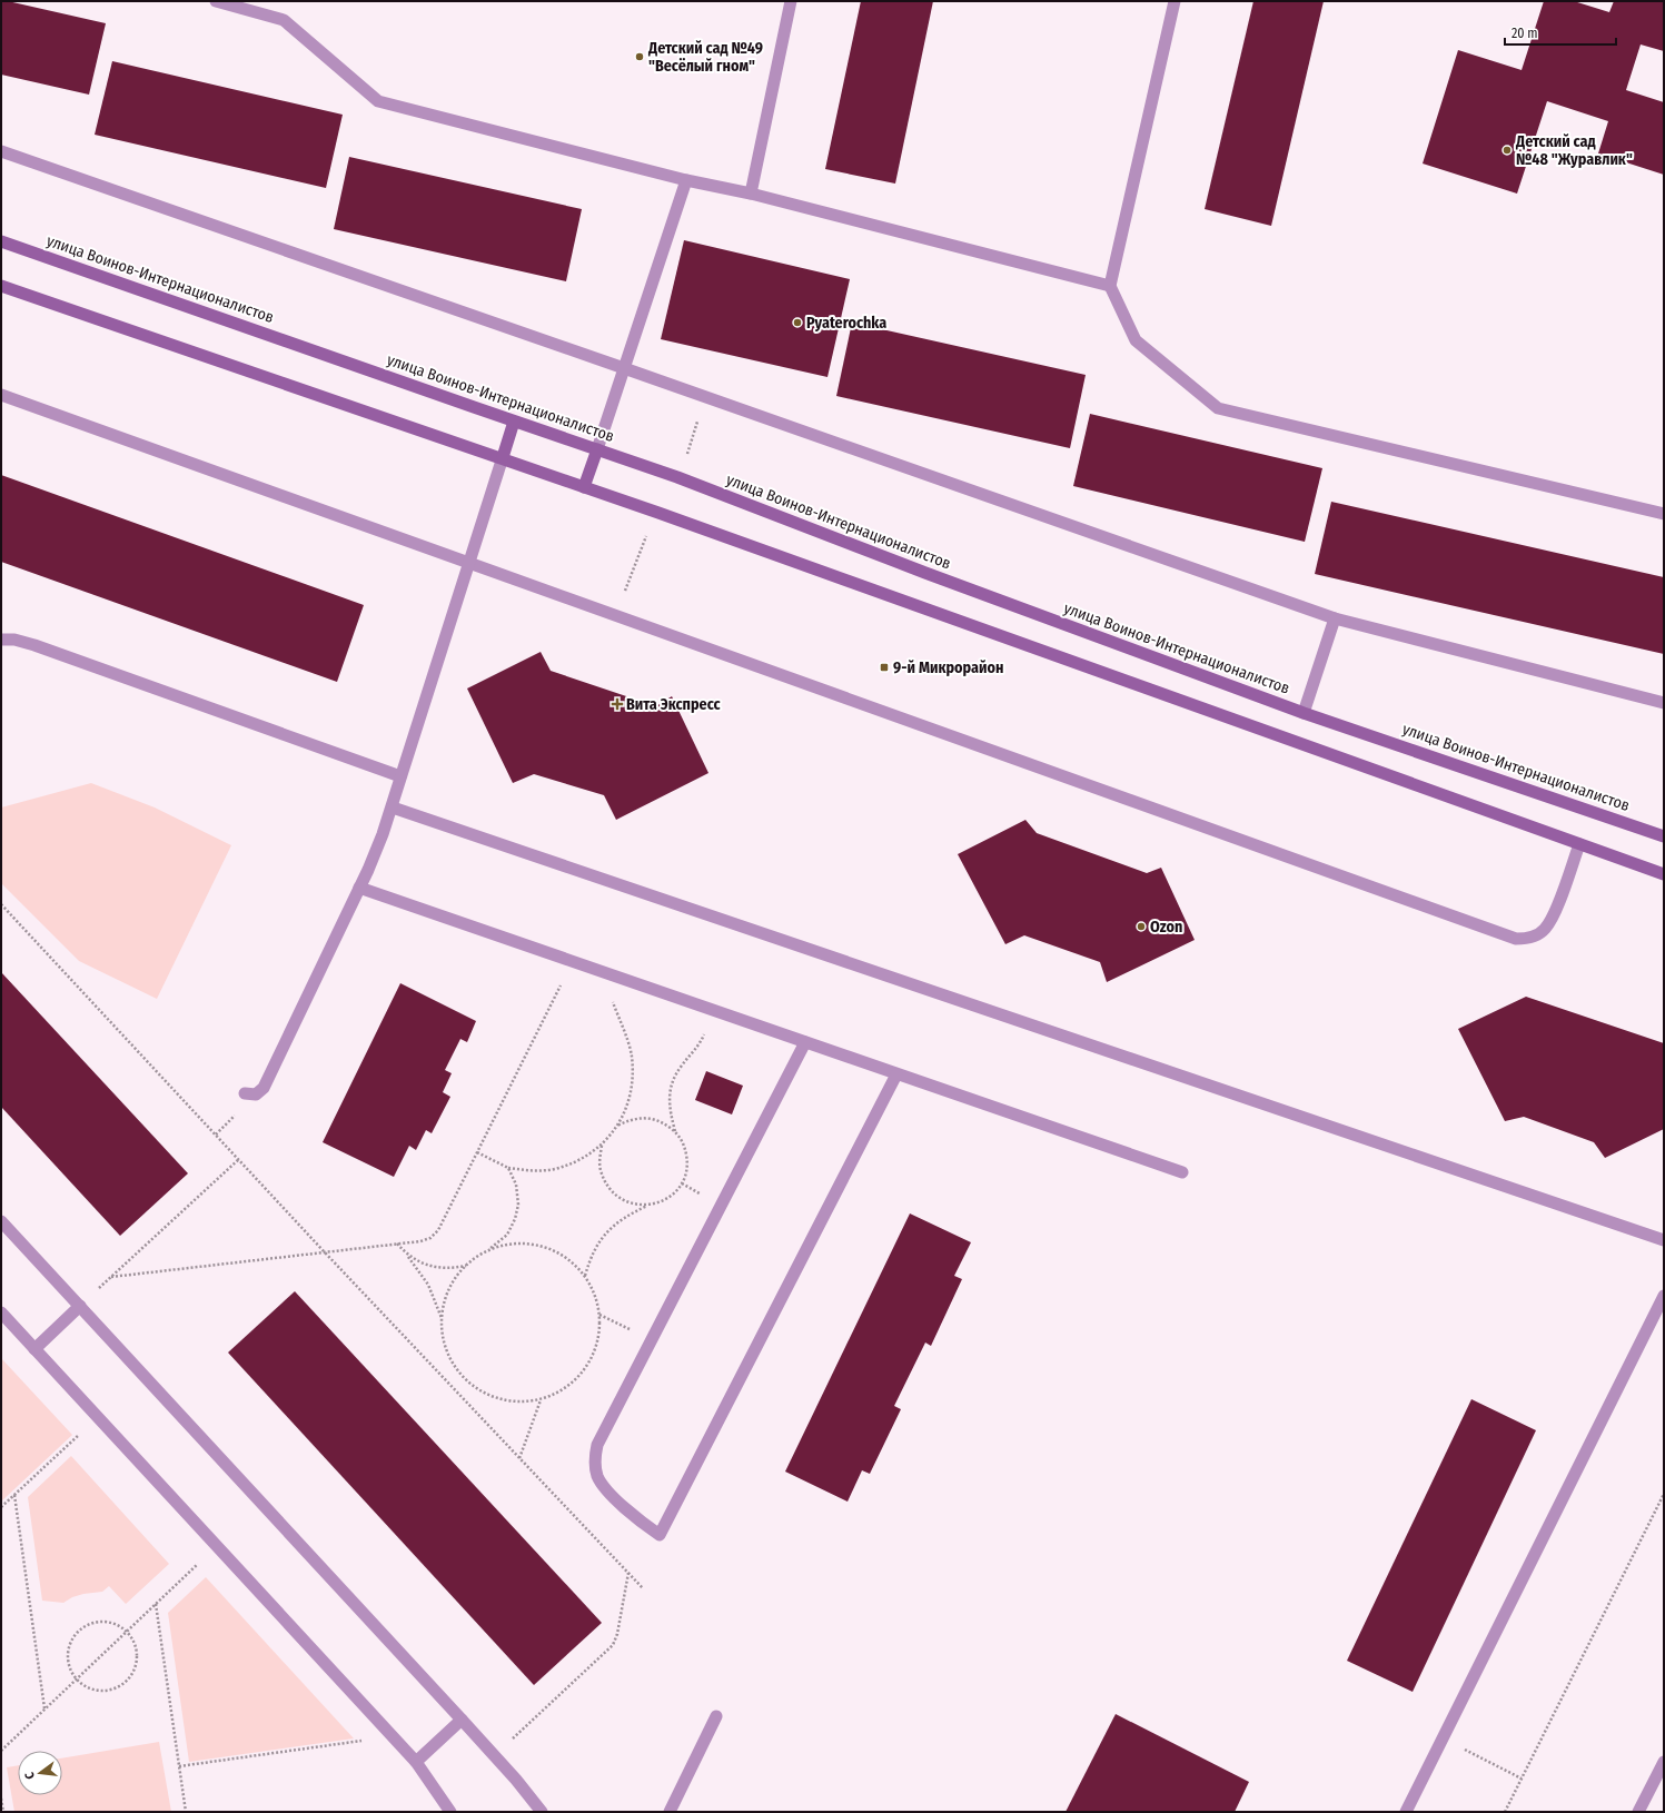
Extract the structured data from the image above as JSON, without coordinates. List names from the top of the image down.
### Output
{
  "streets": {
    "main road": ["улица Воинов-Интернационалистов"]
  },
  "places": {
    "other": [
      "Детский сад №49 \"Весёлый гном\"",
      "Детский сад №48 \"Журавлик\"",
      "Pyaterochka",
      "Ozon"
    ],
    "transit": ["9-й Микрорайон"],
    "health": ["Вита Экспресс"]
  },
  "scale_bar": "20 m",
  "north": "left"
}
